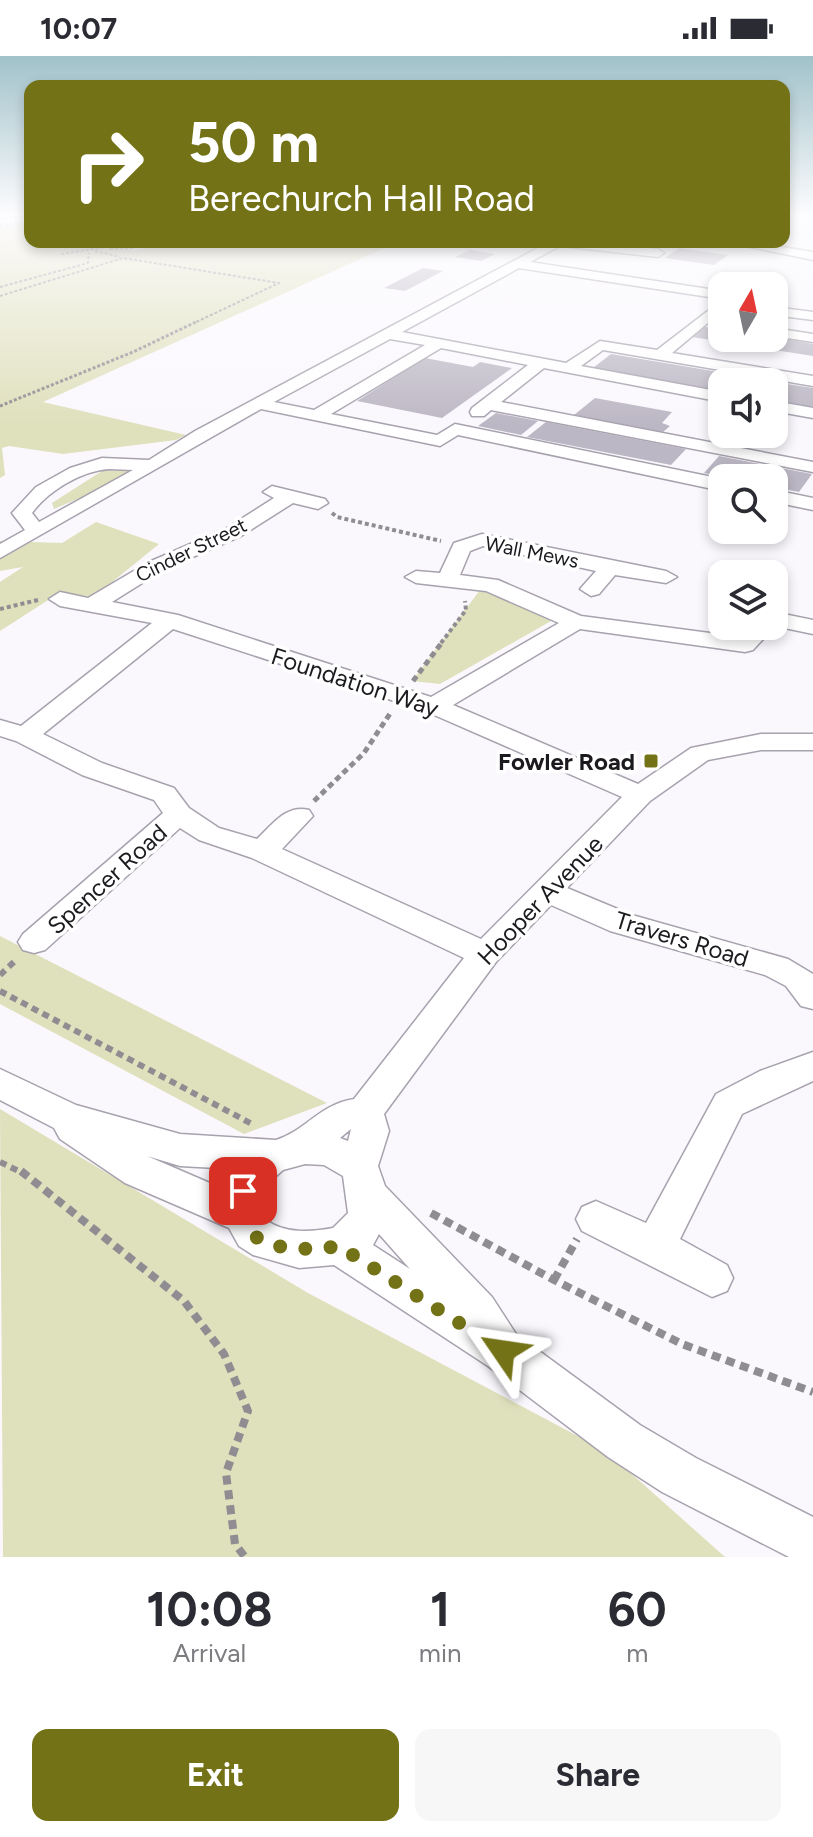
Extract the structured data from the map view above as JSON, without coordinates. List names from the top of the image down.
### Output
{
  "streets": {
    "street": [
      "Cinder Street",
      "Wall Mews",
      "Foundation Way",
      "Spencer Road",
      "Hooper Avenue",
      "Travers Road"
    ]
  },
  "crossings": [
    ["Cinder Street", "Foundation Way"],
    ["Foundation Way", "Hooper Avenue"],
    ["Hooper Avenue", "Travers Road"]
  ],
  "places": {
    "transit": ["Fowler Road"]
  },
  "north": "top",
  "page": {
    "status": "10:07",
    "turn": ["50 m", "Berechurch Hall Road"],
    "eta": [
      "10:08",
      "Arrival",
      "1",
      "min",
      "60",
      "m"
    ],
    "buttons": ["Exit", "Share"]
  }
}
